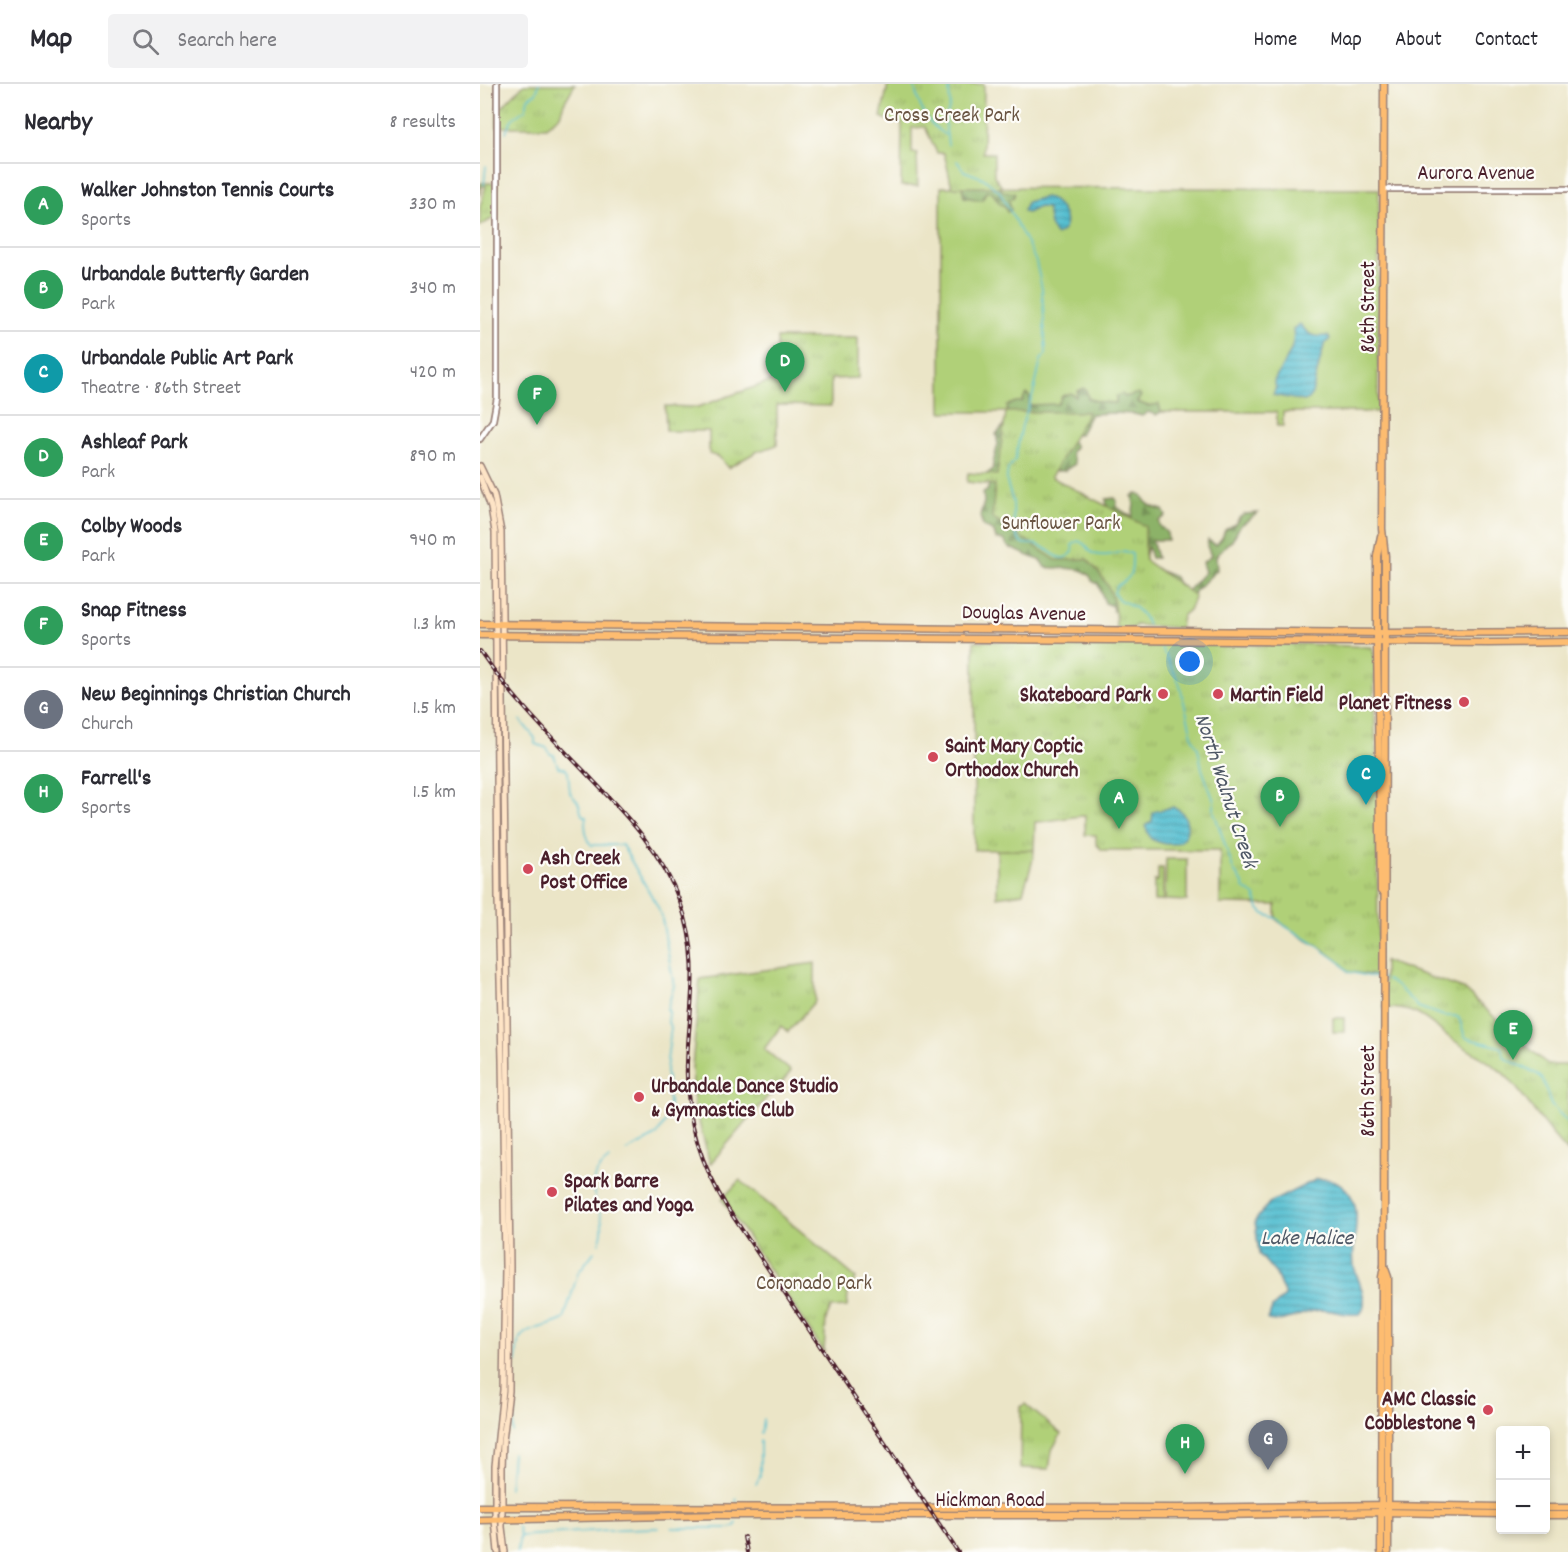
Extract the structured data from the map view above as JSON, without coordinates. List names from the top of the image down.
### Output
{
  "streets": {
    "main road": ["86th Street", "Douglas Avenue", "Hickman Road"],
    "street": ["Aurora Avenue"]
  },
  "crossings": [
    ["Aurora Avenue", "86th Street"],
    ["86th Street", "Douglas Avenue"],
    ["86th Street", "Hickman Road"]
  ],
  "water": ["North Walnut Creek", "Lake Halice"],
  "parks": ["Cross Creek Park", "Sunflower Park", "Coronado Park"],
  "places": [
    "Skateboard Park",
    "Martin Field",
    "Planet Fitness",
    "Saint Mary Coptic Orthodox Church",
    "Ash Creek Post Office",
    "Urbandale Dance Studio & Gymnastics Club",
    "Spark Barre Pilates and Yoga",
    "AMC Classic Cobblestone 9"
  ],
  "page": {
    "header": "Map",
    "search": "Search here",
    "nav": [
      "Home",
      "Map",
      "About",
      "Contact"
    ],
    "heading": ["Nearby", "8 results"],
    "list": [
      {
        "mark": "A",
        "name": "Walker Johnston Tennis Courts",
        "note": "Sports",
        "value": "330 m"
      },
      {
        "mark": "B",
        "name": "Urbandale Butterfly Garden",
        "note": "Park",
        "value": "340 m"
      },
      {
        "mark": "C",
        "name": "Urbandale Public Art Park",
        "note": "Theatre · 86th Street",
        "value": "420 m"
      },
      {
        "mark": "D",
        "name": "Ashleaf Park",
        "note": "Park",
        "value": "890 m"
      },
      {
        "mark": "E",
        "name": "Colby Woods",
        "note": "Park",
        "value": "940 m"
      },
      {
        "mark": "F",
        "name": "Snap Fitness",
        "note": "Sports",
        "value": "1.3 km"
      },
      {
        "mark": "G",
        "name": "New Beginnings Christian Church",
        "note": "Church",
        "value": "1.5 km"
      },
      {
        "mark": "H",
        "name": "Farrell's",
        "note": "Sports",
        "value": "1.5 km"
      }
    ],
    "pins": [
      "D",
      "F",
      "C",
      "B",
      "A",
      "E",
      "G",
      "H"
    ],
    "map_buttons": ["+", "−"]
  }
}
